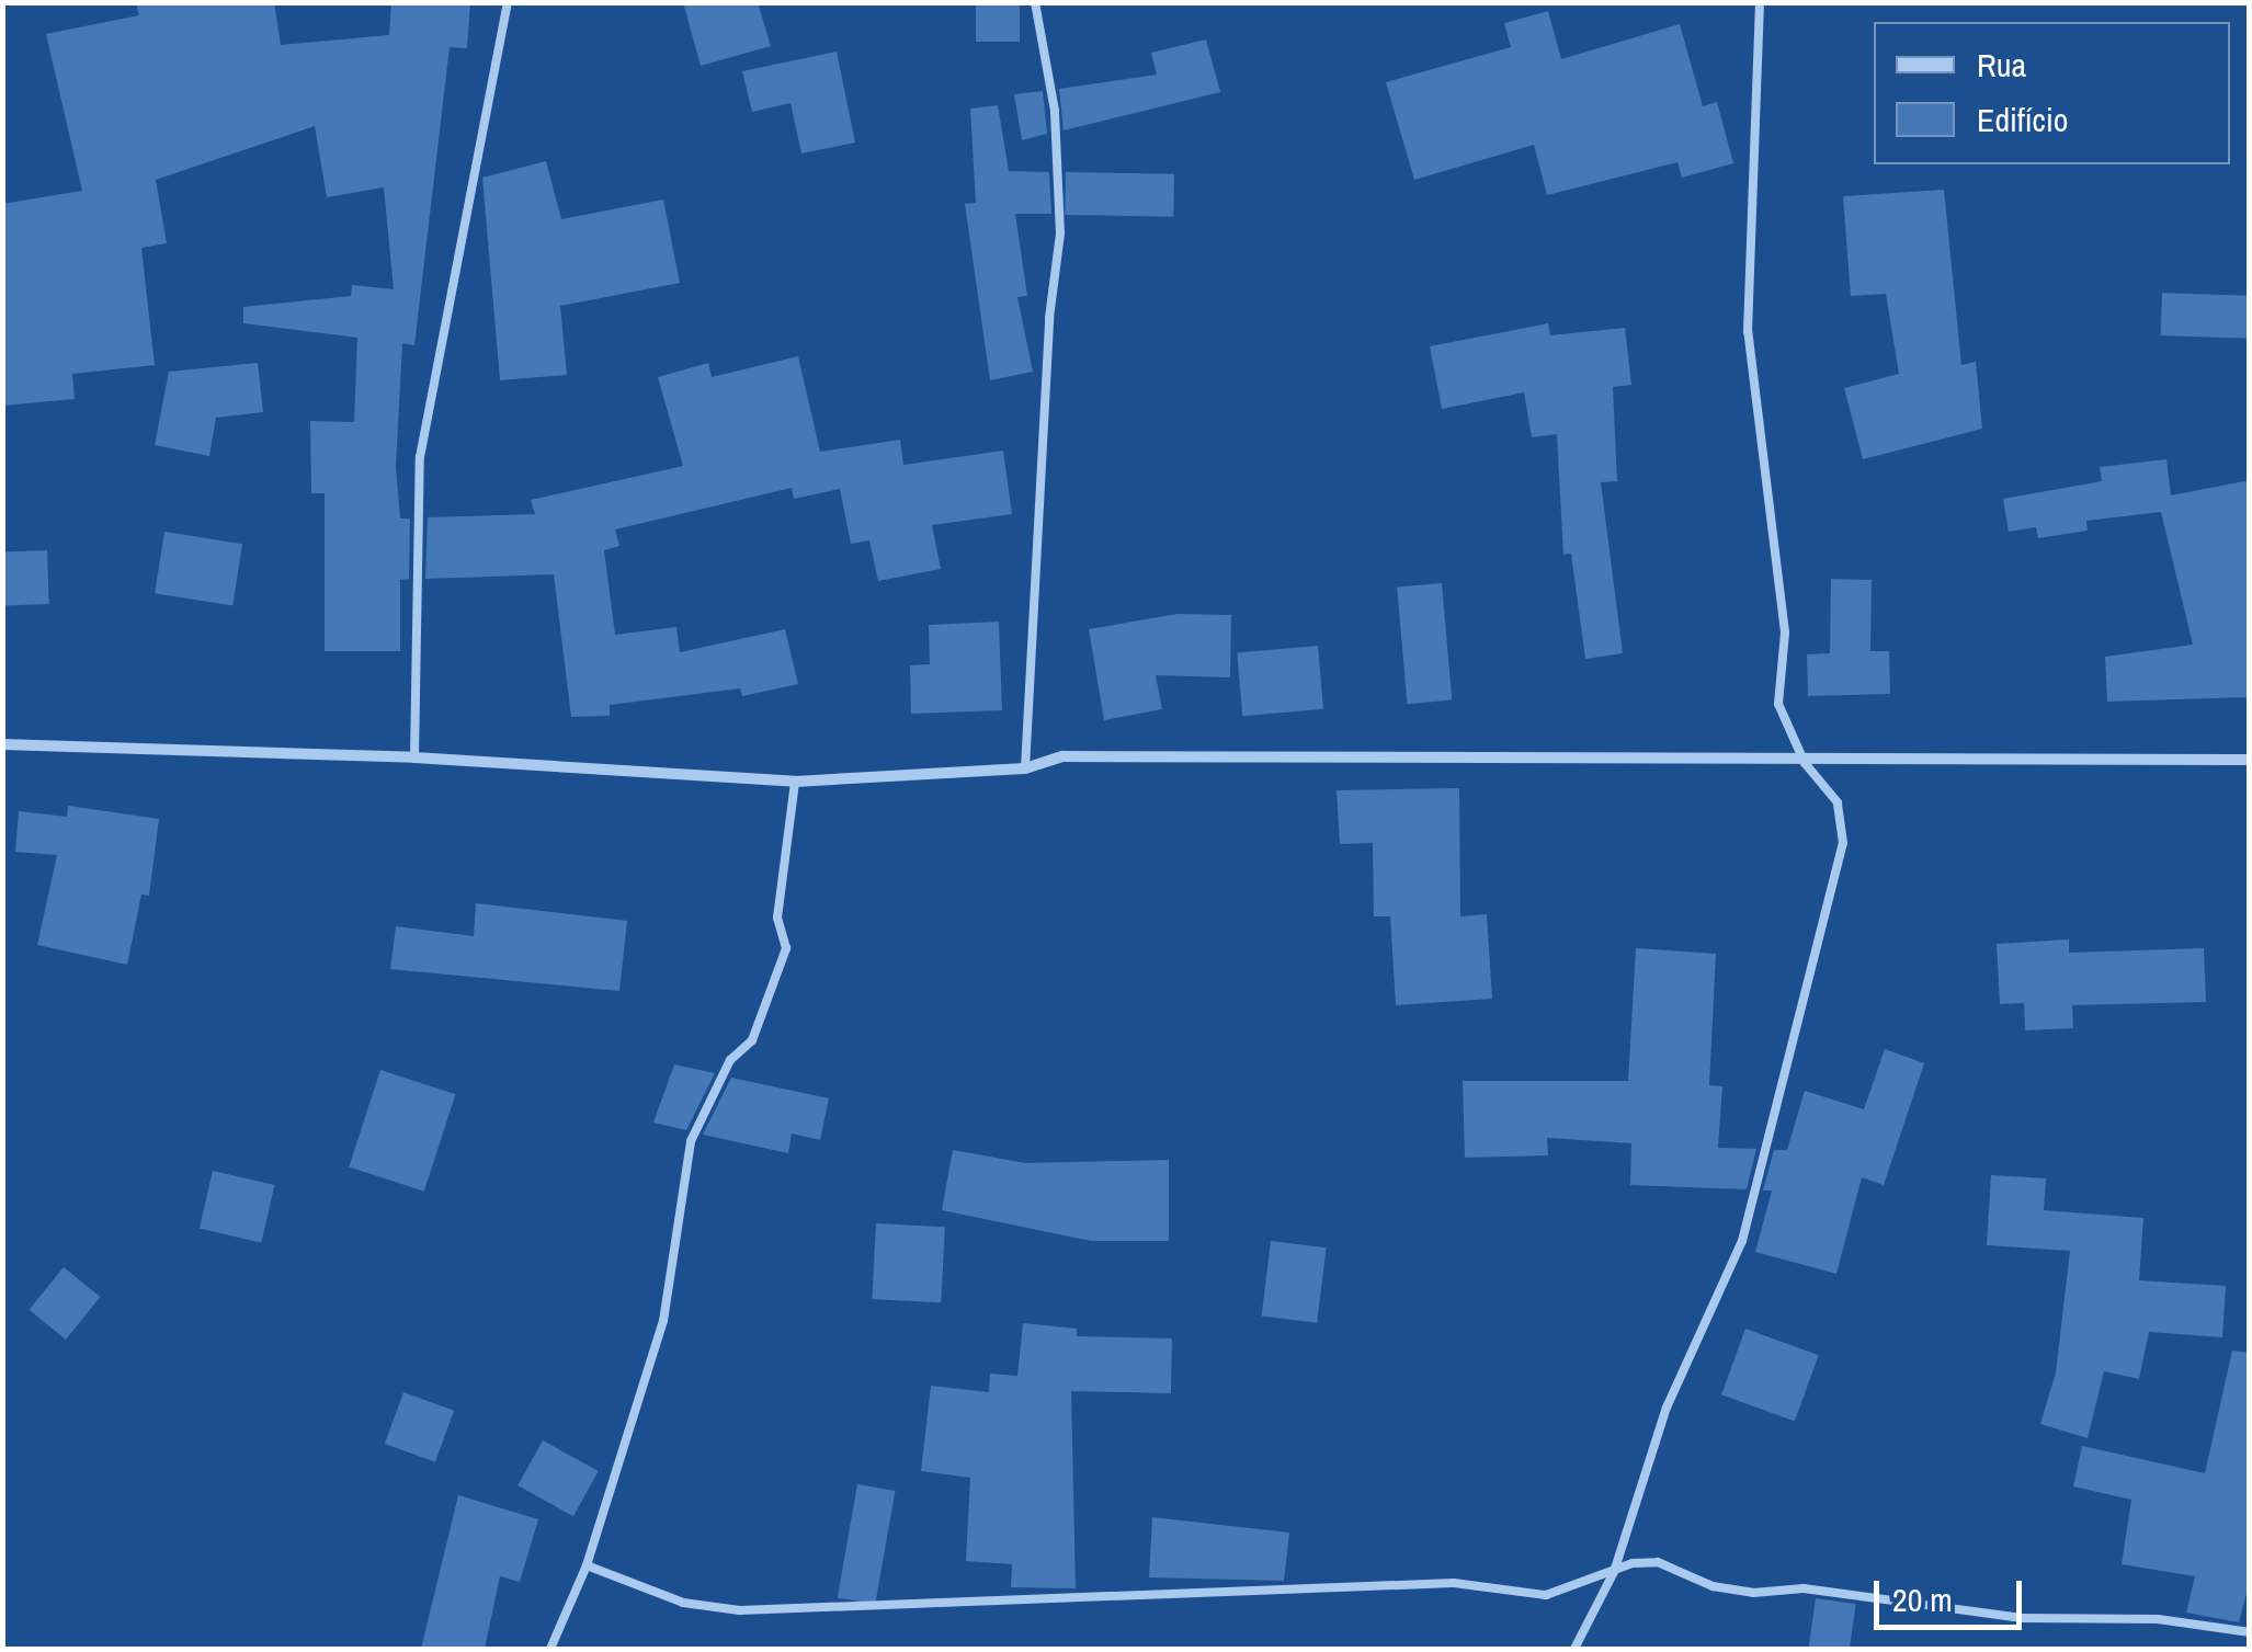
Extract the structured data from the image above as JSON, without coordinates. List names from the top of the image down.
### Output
{
  "legend": ["Rua", "Edifício"],
  "scale_bar": "20 m"
}
